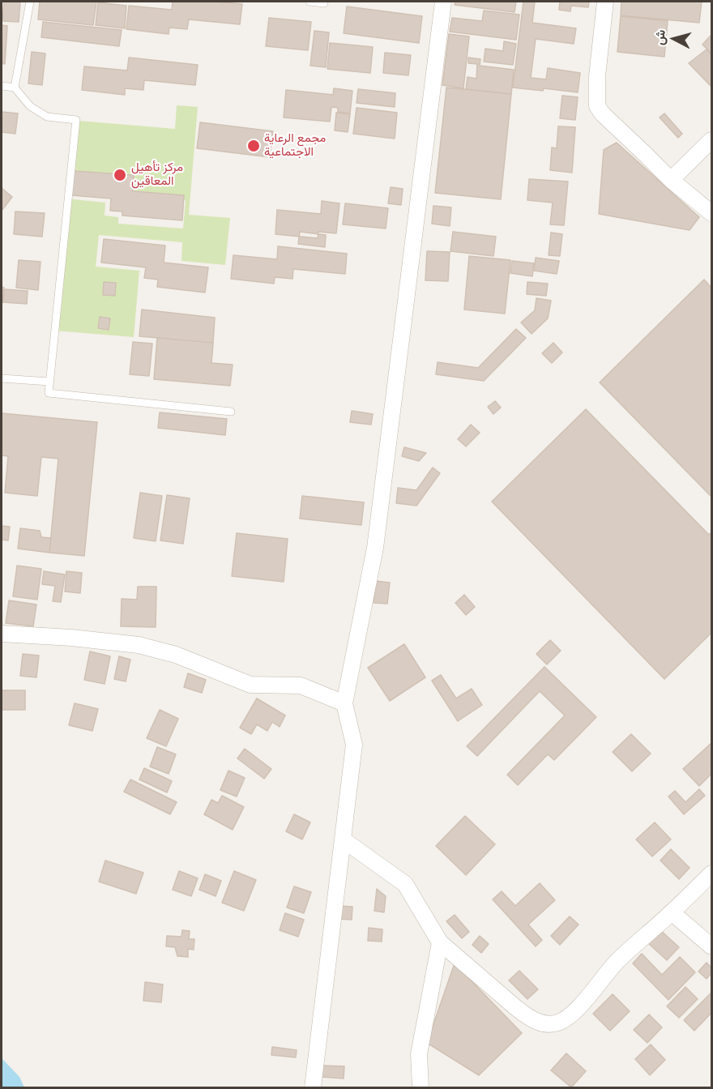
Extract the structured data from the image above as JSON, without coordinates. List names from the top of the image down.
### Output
{
  "places": ["مجمع الرعاية الاجتماعية", "مركز تأهيل المعاقين"],
  "north": "left"
}
